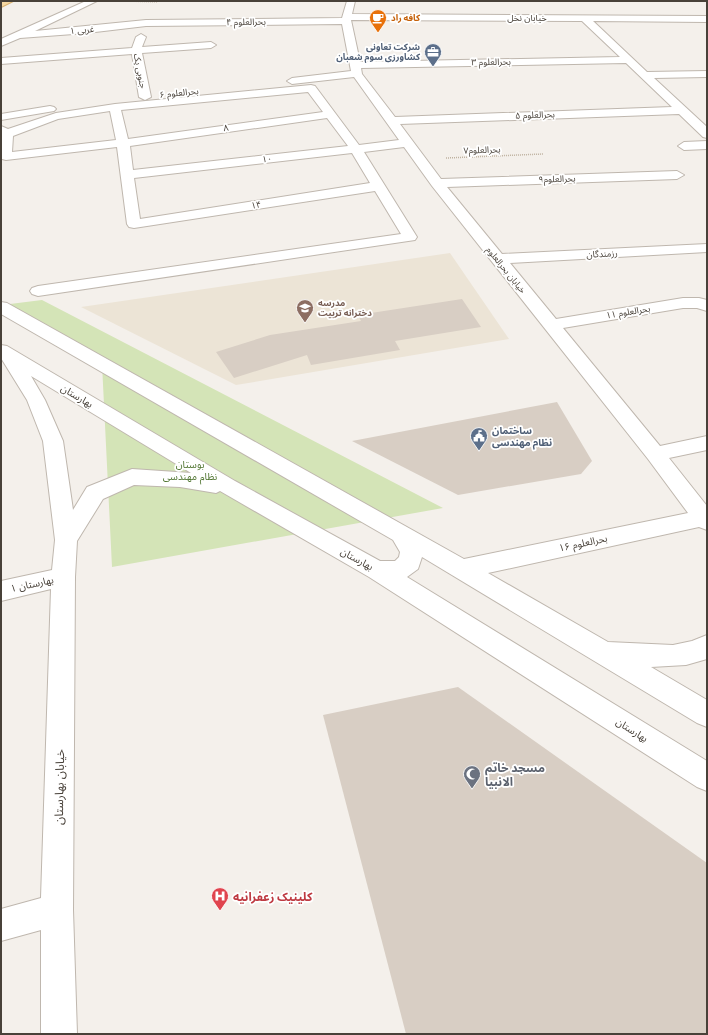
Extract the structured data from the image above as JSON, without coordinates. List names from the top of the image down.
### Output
{
  "streets": {
    "street": [
      "خیابان نخل",
      "بحرالعلوم ۴",
      "غربی ۱",
      "بحرالعلوم ۳",
      "جنوبی یک",
      "بحرالعلوم ۶",
      "بحرالعلوم ۵",
      "۸",
      "۱۰",
      "بحرالعلوم۹",
      "۱۴",
      "رزمندگان",
      "خیابان بحرالعلوم",
      "بحرالعلوم ۱۱",
      "بهارستان",
      "بحرالعلوم ۱۶",
      "بهارستان ۱",
      "خیابان بهارستان"
    ],
    "path": ["بحرالعلوم۷"]
  },
  "crossings": [
    ["خیابان نخل", "بحرالعلوم ۴"],
    ["خیابان نخل", "خیابان بحرالعلوم"],
    ["بحرالعلوم ۴", "غربی ۱"],
    ["بحرالعلوم ۴", "جنوبی یک"],
    ["بحرالعلوم ۴", "خیابان بحرالعلوم"],
    ["غربی ۱", "جنوبی یک"],
    ["بحرالعلوم ۳", "بحرالعلوم ۶"],
    ["بحرالعلوم ۳", "خیابان بحرالعلوم"],
    ["جنوبی یک", "بحرالعلوم ۶"],
    ["بحرالعلوم ۶", "خیابان بحرالعلوم"],
    ["بحرالعلوم ۵", "خیابان بحرالعلوم"],
    ["بحرالعلوم۷", "خیابان بحرالعلوم"],
    ["۱۰", "۱۴"],
    ["۱۰", "خیابان بحرالعلوم"],
    ["بحرالعلوم۹", "خیابان بحرالعلوم"],
    ["رزمندگان", "خیابان بحرالعلوم"],
    ["خیابان بحرالعلوم", "بحرالعلوم ۱۱"],
    ["خیابان بحرالعلوم", "بحرالعلوم ۱۶"],
    ["بهارستان ۱", "خیابان بهارستان"]
  ],
  "parks": ["بوستان نظام مهندسی"],
  "places": {
    "cafe": ["کافه راد"],
    "office": ["شرکت تعاونی کشاورزی سوم شعبان"],
    "school or university": ["مدرسه دخترانه تربیت"],
    "public building": ["ساختمان نظام مهندسی"],
    "mosque": ["مسجد خاتم الانبیا"],
    "hospital": ["کلینیک زعفرانیه"]
  }
}
